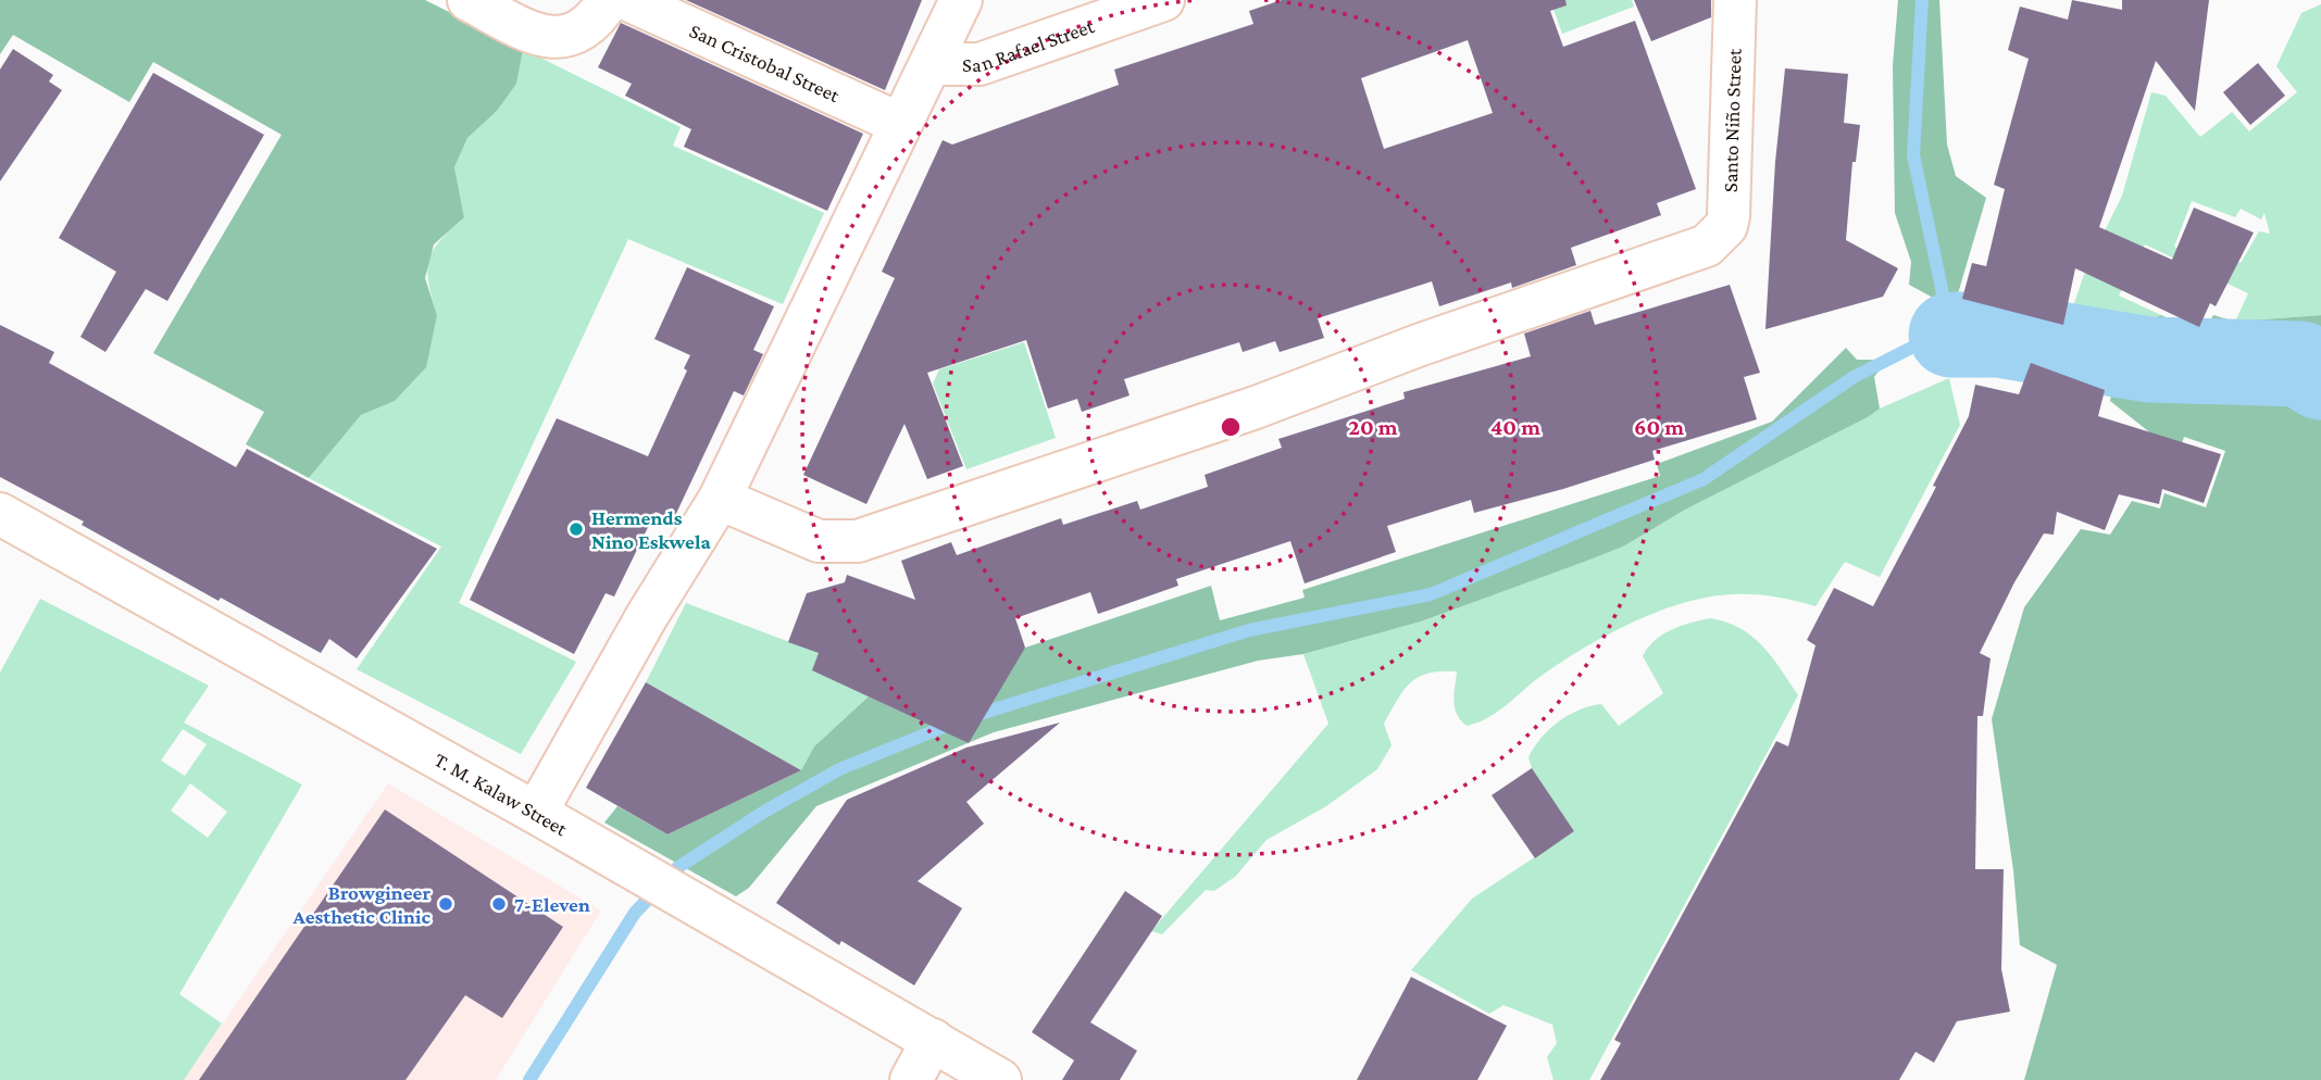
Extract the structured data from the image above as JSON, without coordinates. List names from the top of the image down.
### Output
{
  "streets": {
    "street": [
      "San Rafael Street",
      "San Cristobal Street",
      "Santo Niño Street",
      "T. M. Kalaw Street"
    ]
  },
  "places": ["Hermends Nino Eskwela", "Browgineer Aesthetic Clinic", "7-Eleven"],
  "rings": ["20 m", "40 m", "60 m"]
}
